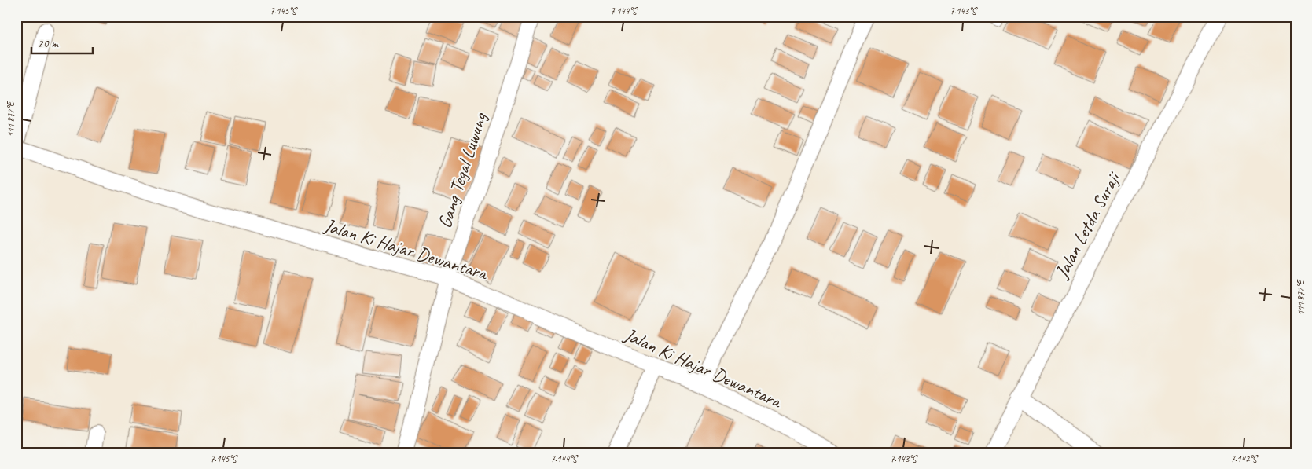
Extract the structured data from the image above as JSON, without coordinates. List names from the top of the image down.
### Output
{
  "streets": {
    "street": ["Gang Tegal Luwung", "Jalan Letda Suraji", "Jalan Ki Hajar Dewantara"]
  },
  "crossings": [
    ["Gang Tegal Luwung", "Jalan Ki Hajar Dewantara"]
  ],
  "scale_bar": "20 m",
  "coordinates": [
    "7.145°S",
    "7.144°S",
    "7.143°S",
    "111.872°E",
    "7.142°S"
  ]
}
